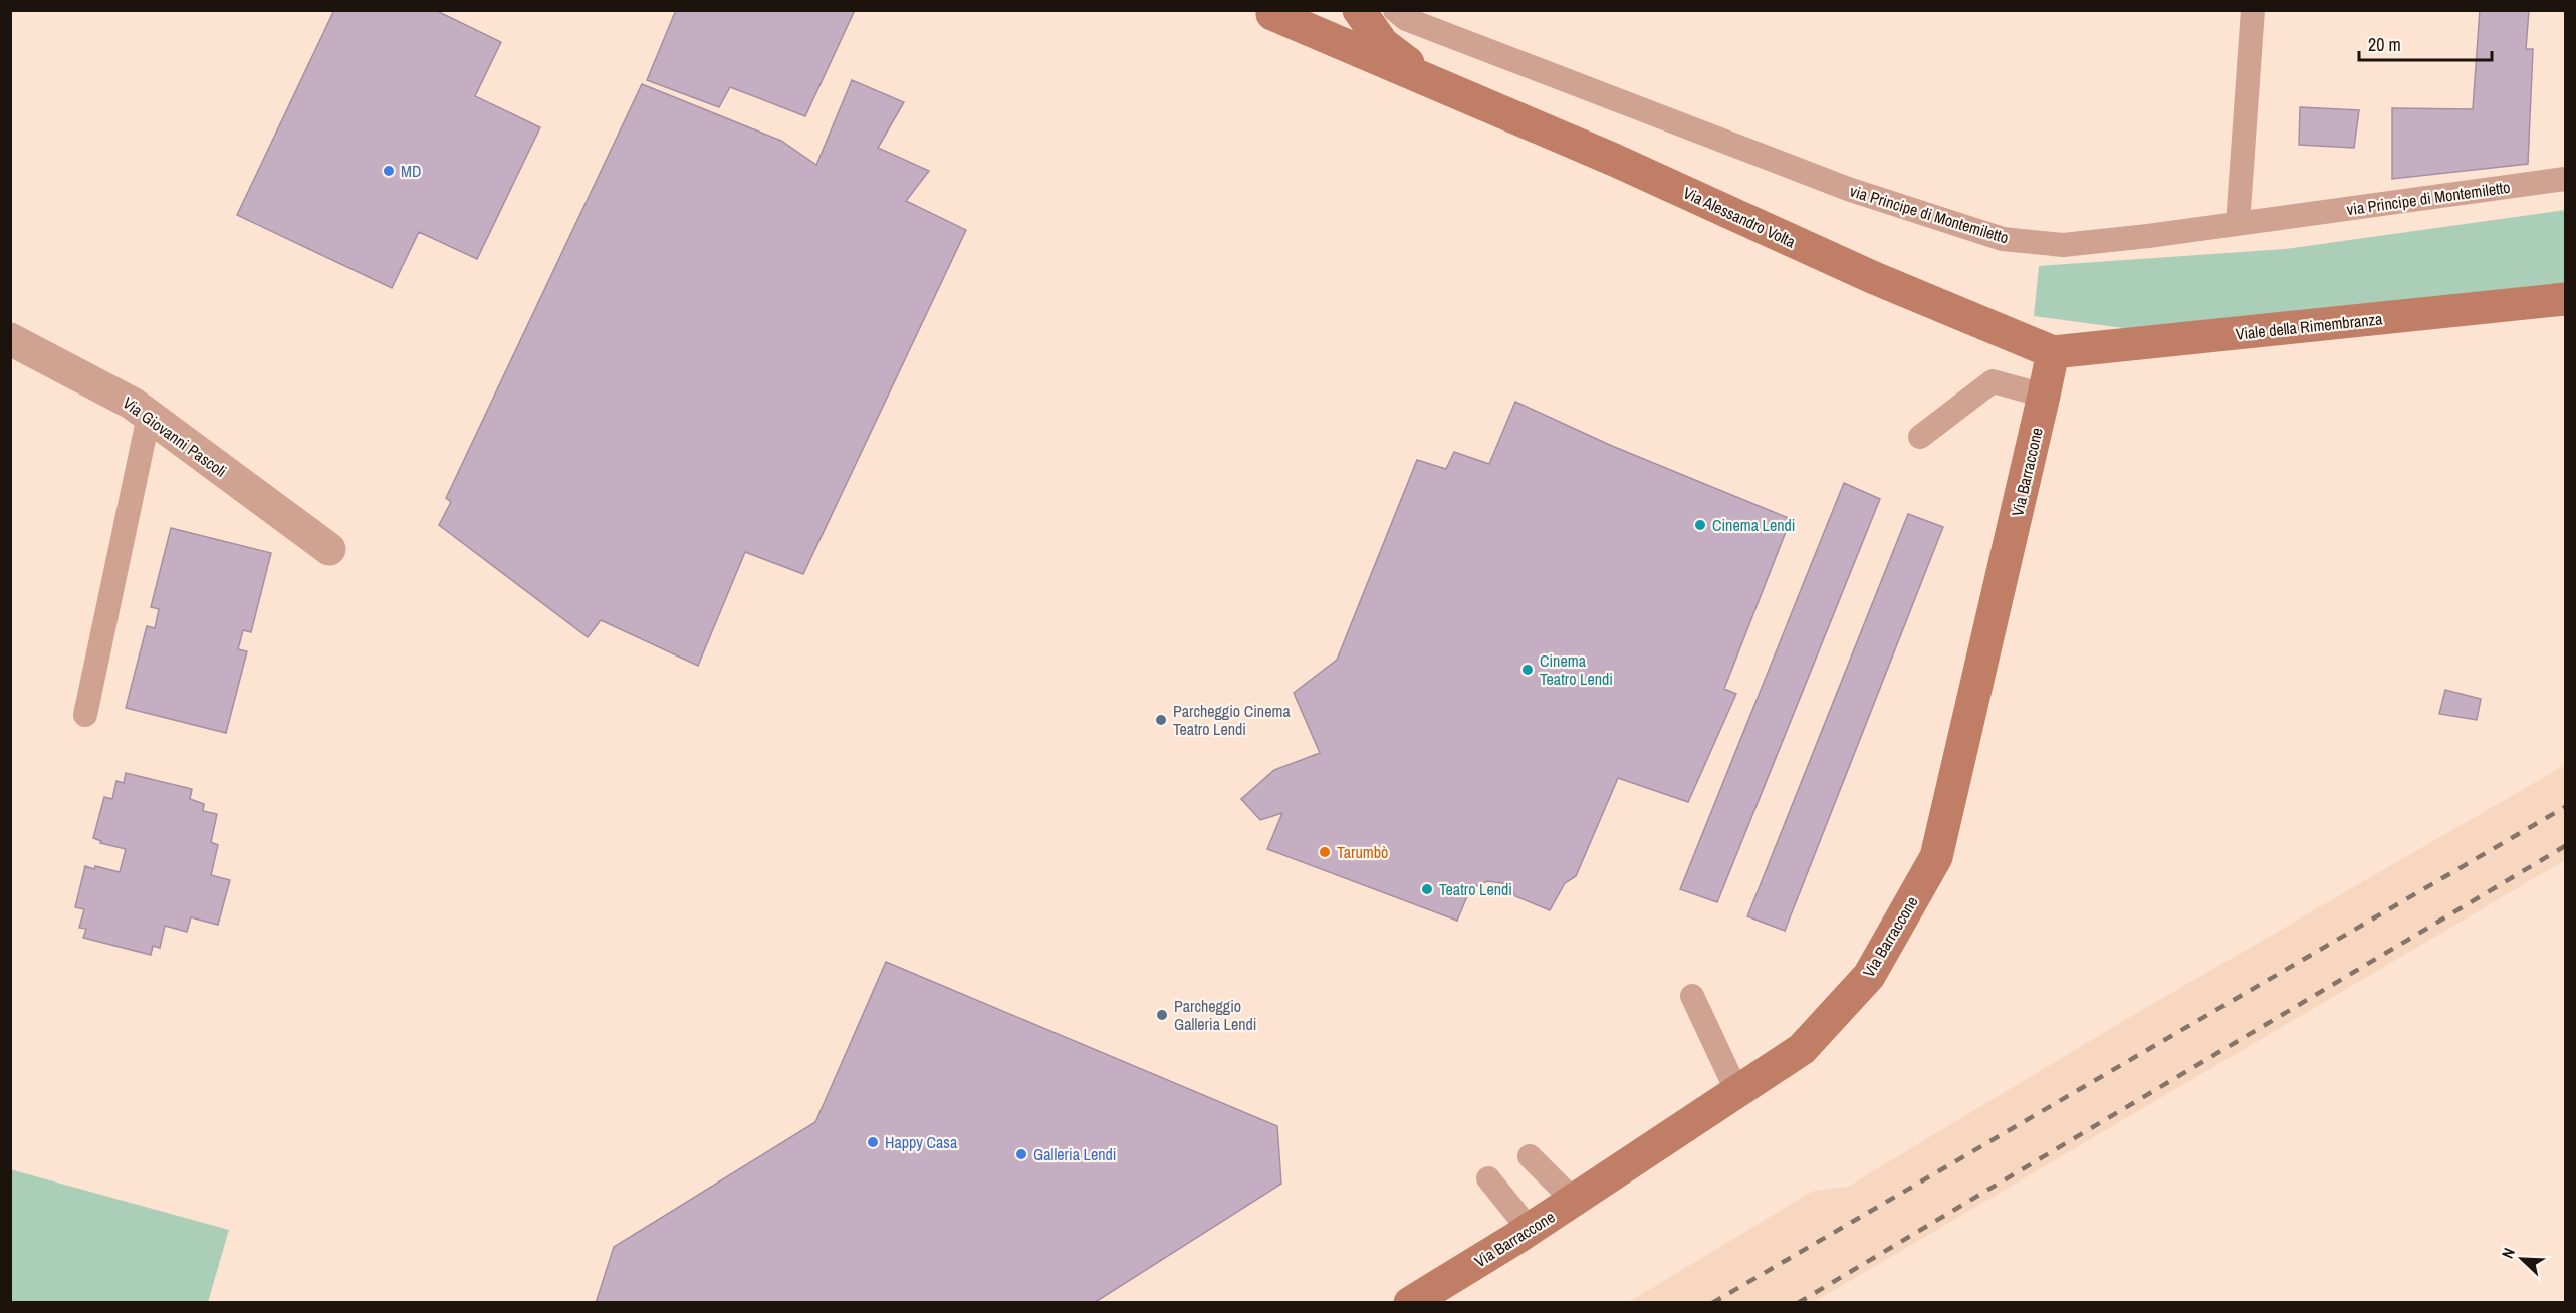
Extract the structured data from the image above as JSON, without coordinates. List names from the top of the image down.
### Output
{
  "streets": {
    "street": [
      "Via Alessandro Volta",
      "Viale della Rimembranza",
      "Via Giovanni Pascoli",
      "Via Barraccone"
    ],
    "lane": ["via Principe di Montemiletto"]
  },
  "crossings": [
    ["Via Alessandro Volta", "Viale della Rimembranza"],
    ["Via Alessandro Volta", "Via Barraccone"],
    ["Viale della Rimembranza", "Via Barraccone"]
  ],
  "places": [
    "MD",
    "Cinema Lendi",
    "Cinema Teatro Lendi",
    "Parcheggio Cinema Teatro Lendi",
    "Tarumbò",
    "Teatro Lendi",
    "Parcheggio Galleria Lendi",
    "Happy Casa",
    "Galleria Lendi"
  ],
  "scale_bar": "20 m",
  "north": "top left"
}
